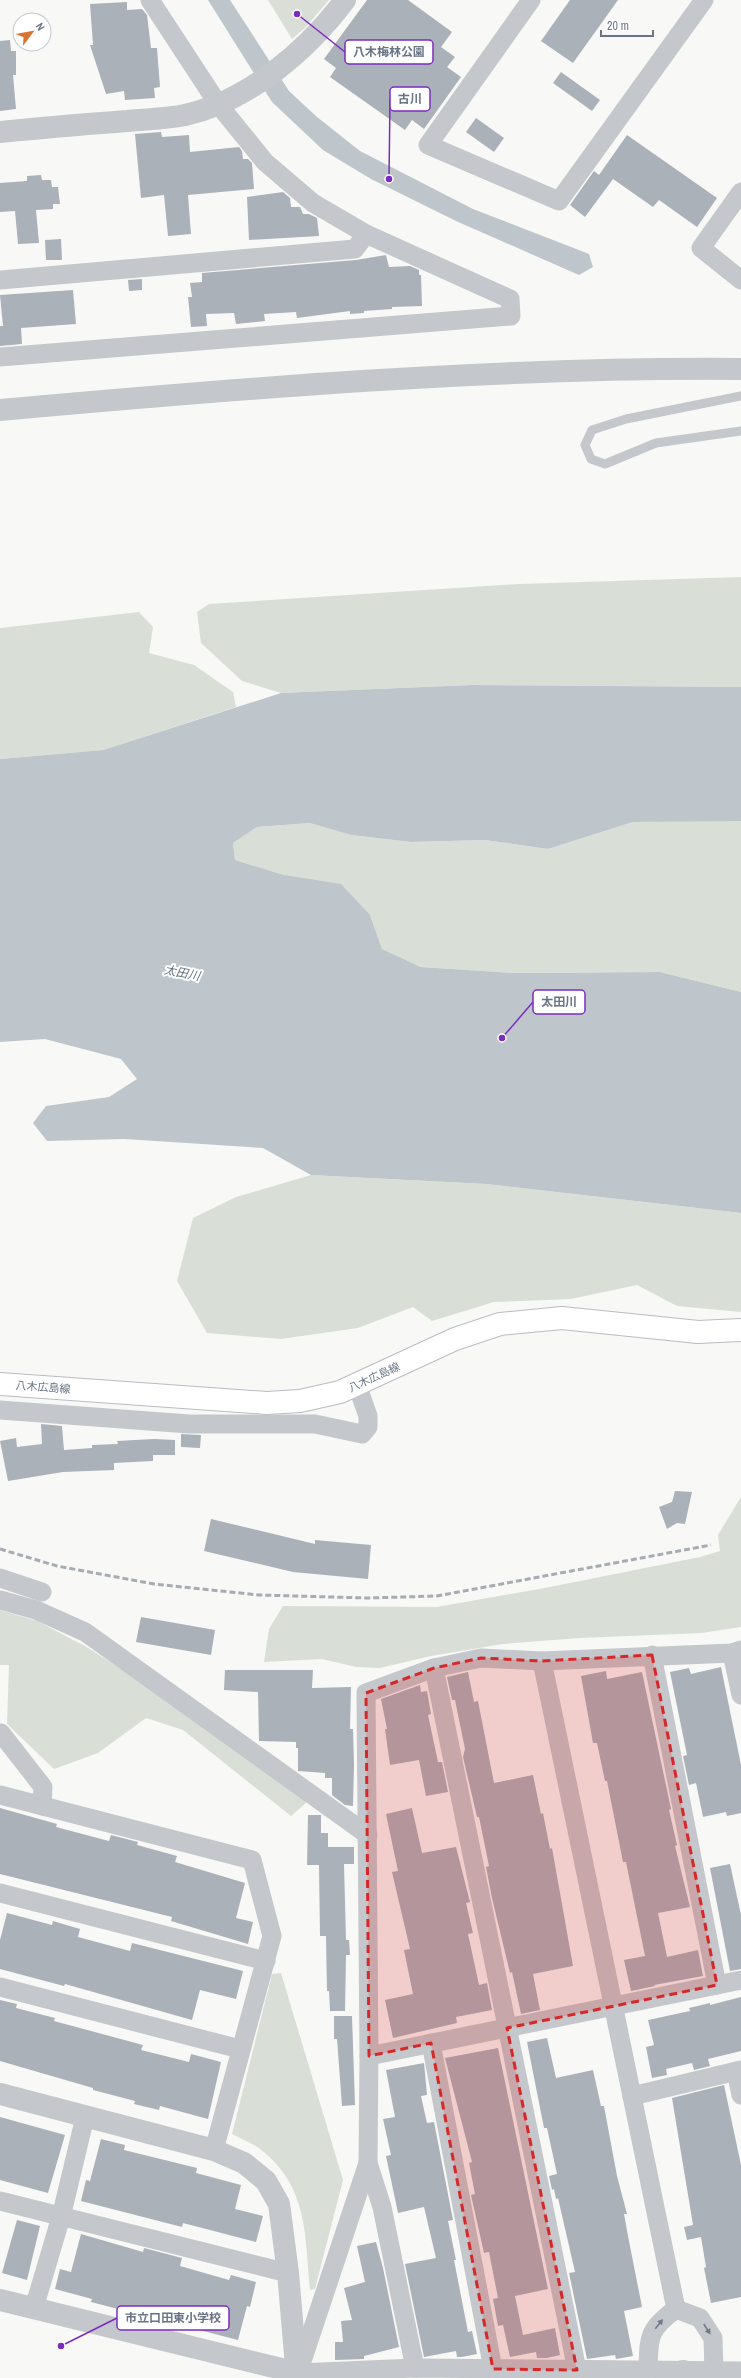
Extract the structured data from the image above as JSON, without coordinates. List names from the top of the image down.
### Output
{
  "streets": {
    "main road": ["八木広島線"]
  },
  "water": ["太田川"],
  "places": [
    "八木梅林公園",
    "古川",
    "太田川",
    "市立口田東小学校"
  ],
  "scale_bar": "20 m",
  "north": "top right"
}
